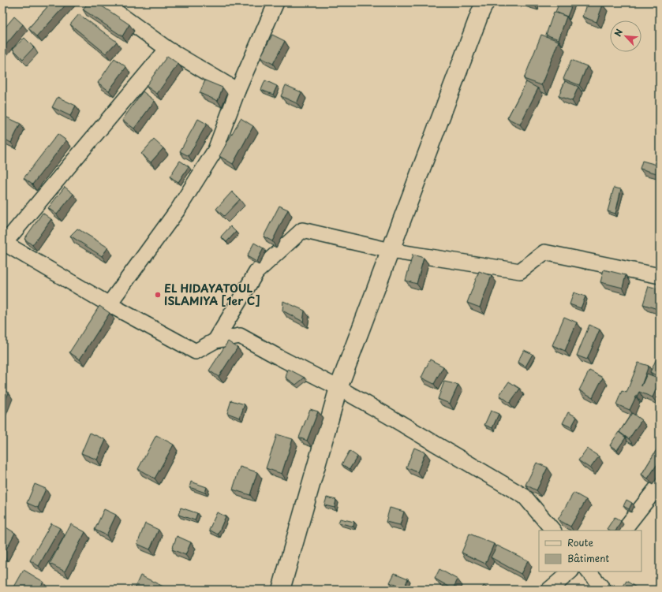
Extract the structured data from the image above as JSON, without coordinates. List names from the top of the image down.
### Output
{
  "places": ["EL HIDAYATOUL ISLAMIYA [1er C]"],
  "legend": ["Route", "Bâtiment"],
  "north": "top left"
}
